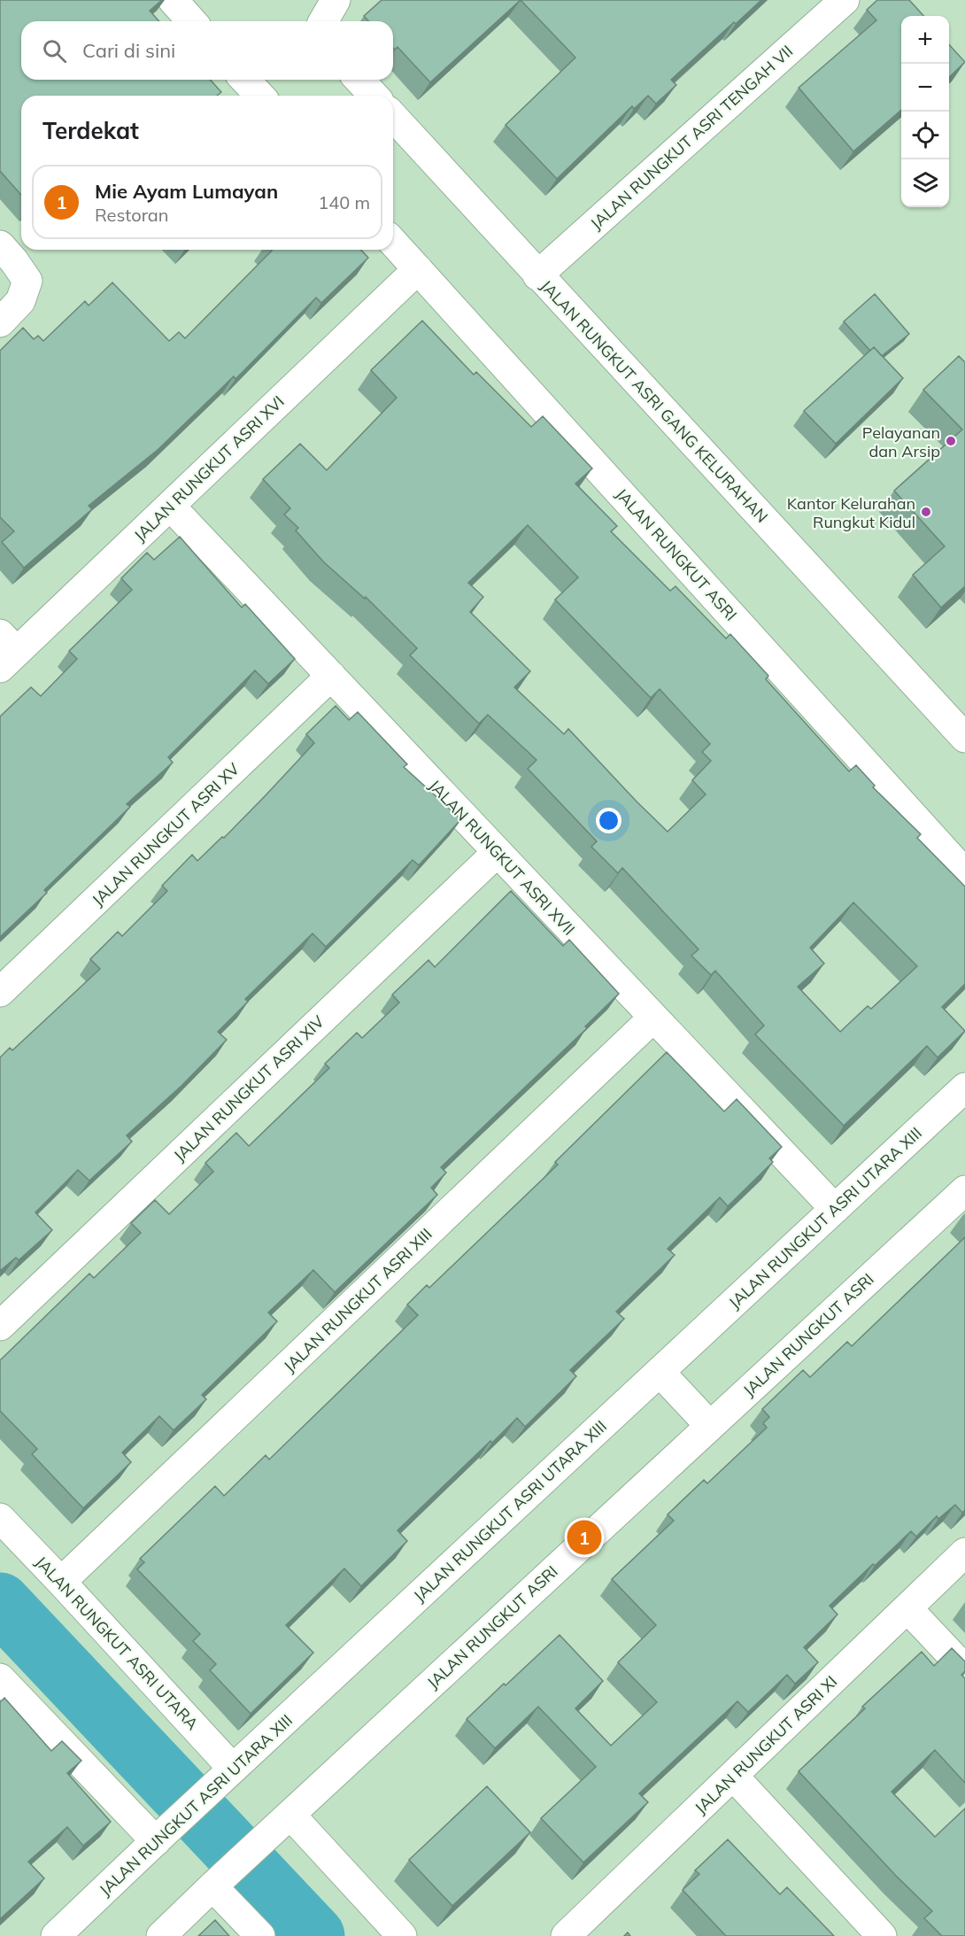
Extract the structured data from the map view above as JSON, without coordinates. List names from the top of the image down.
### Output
{
  "streets": {
    "street": [
      "JALAN RUNGKUT ASRI TENGAH VII",
      "JALAN RUNGKUT ASRI GANG KELURAHAN",
      "JALAN RUNGKUT ASRI XVI",
      "JALAN RUNGKUT ASRI",
      "JALAN RUNGKUT ASRI XV",
      "JALAN RUNGKUT ASRI XVII",
      "JALAN RUNGKUT ASRI XIV",
      "JALAN RUNGKUT ASRI UTARA XIII",
      "JALAN RUNGKUT ASRI XIII",
      "JALAN RUNGKUT ASRI UTARA",
      "JALAN RUNGKUT ASRI XI"
    ]
  },
  "crossings": [
    ["JALAN RUNGKUT ASRI TENGAH VII", "JALAN RUNGKUT ASRI GANG KELURAHAN"],
    ["JALAN RUNGKUT ASRI XVI", "JALAN RUNGKUT ASRI"],
    ["JALAN RUNGKUT ASRI XVI", "JALAN RUNGKUT ASRI XVII"],
    ["JALAN RUNGKUT ASRI XV", "JALAN RUNGKUT ASRI XVII"],
    ["JALAN RUNGKUT ASRI XVII", "JALAN RUNGKUT ASRI XIV"],
    ["JALAN RUNGKUT ASRI XVII", "JALAN RUNGKUT ASRI UTARA XIII"],
    ["JALAN RUNGKUT ASRI XVII", "JALAN RUNGKUT ASRI XIII"],
    ["JALAN RUNGKUT ASRI UTARA XIII", "JALAN RUNGKUT ASRI UTARA"],
    ["JALAN RUNGKUT ASRI XIII", "JALAN RUNGKUT ASRI UTARA"]
  ],
  "places": ["Pelayanan dan Arsip", "Kantor Kelurahan Rungkut Kidul"],
  "page": {
    "map_buttons": ["+", "−"],
    "search": "Cari di sini",
    "heading": "Terdekat",
    "list": [
      {
        "mark": "1",
        "name": "Mie Ayam Lumayan",
        "note": "Restoran",
        "value": "140 m"
      }
    ],
    "pins": "1"
  }
}
